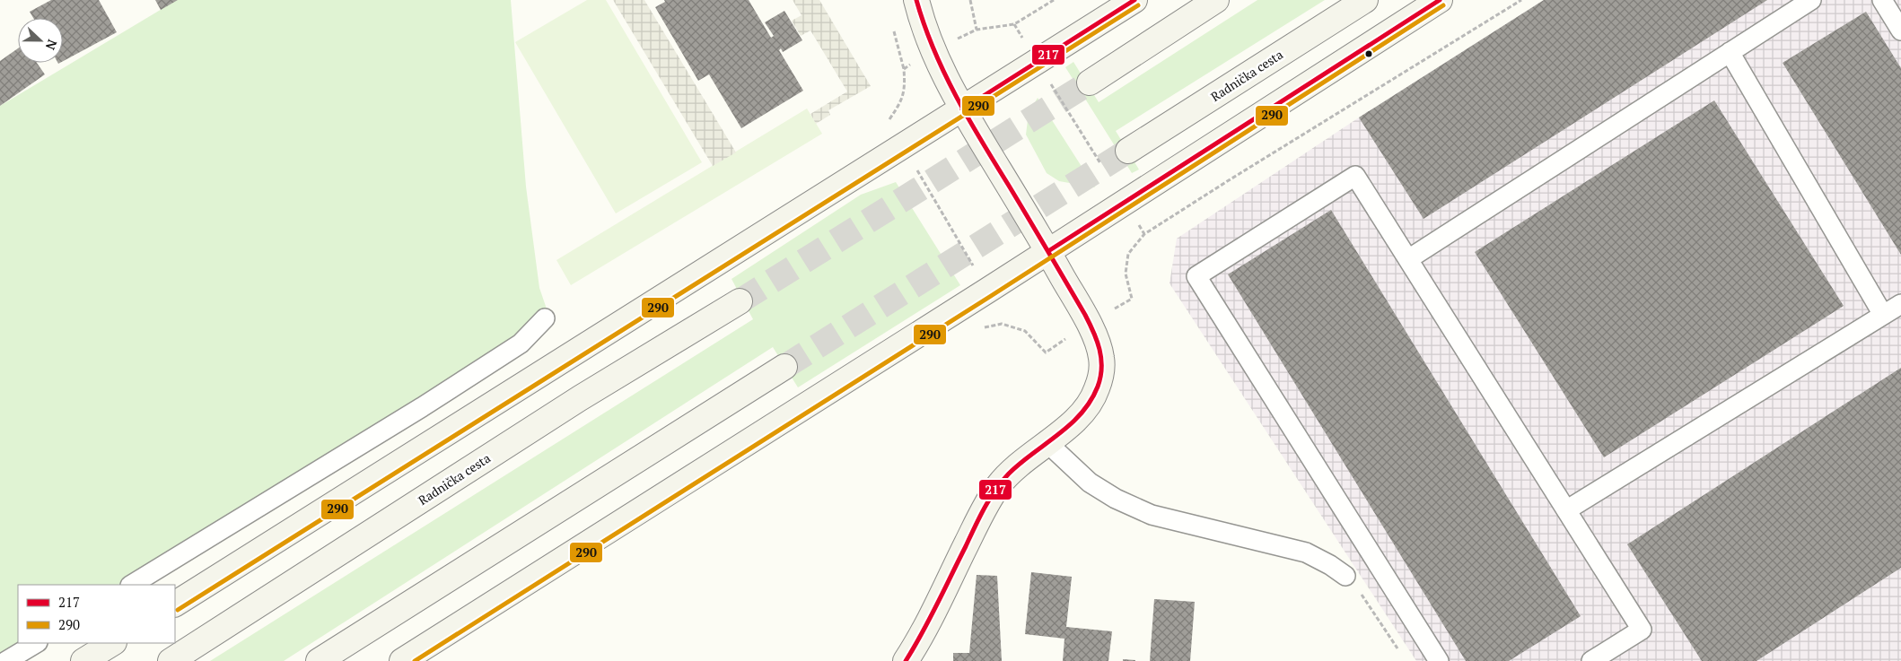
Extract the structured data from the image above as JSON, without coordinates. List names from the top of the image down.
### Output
{
  "streets": {
    "main road": ["Radnička cesta"]
  },
  "lines": ["transit line 217", "transit line 290"],
  "legend": ["217", "290"],
  "north": "right"
}
